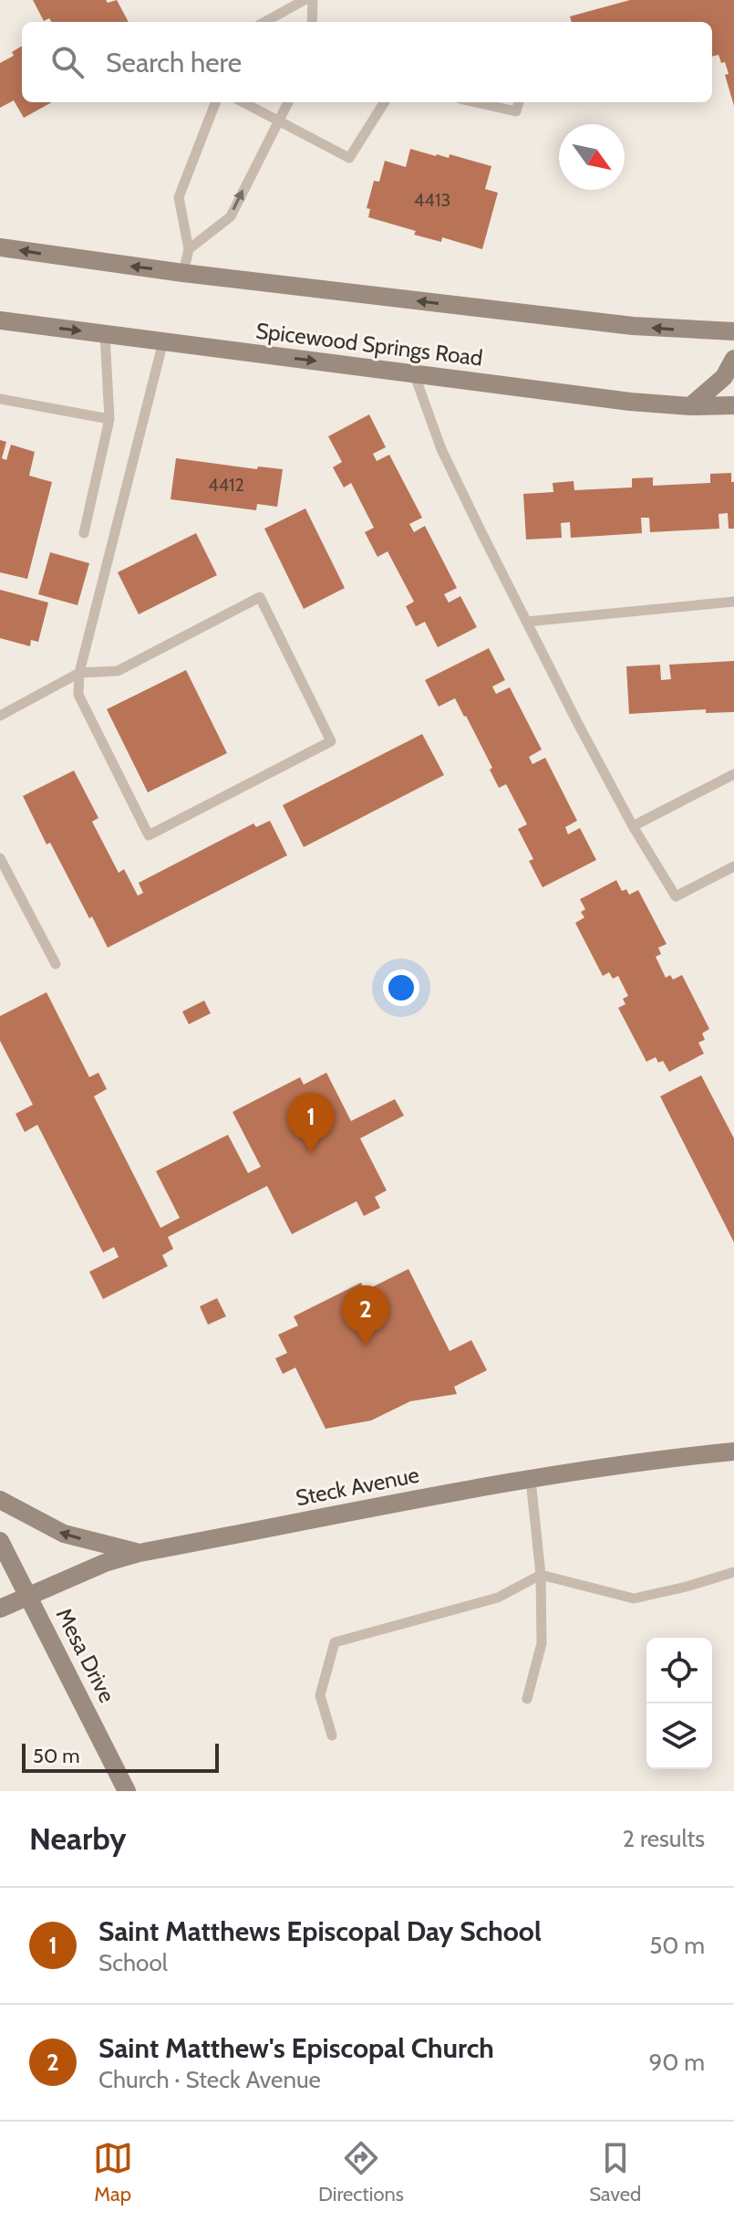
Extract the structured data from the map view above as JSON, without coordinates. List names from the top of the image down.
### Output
{
  "streets": {
    "main road": ["Spicewood Springs Road", "Steck Avenue", "Mesa Drive"]
  },
  "crossings": [
    ["Steck Avenue", "Mesa Drive"]
  ],
  "house_numbers": ["4413", "4412"],
  "scale_bar": "50 m",
  "north": "bottom right",
  "page": {
    "search": "Search here",
    "pins": ["1", "2"],
    "scale": "50 m",
    "heading": ["Nearby", "2 results"],
    "list": [
      {
        "mark": "1",
        "name": "Saint Matthews Episcopal Day School",
        "note": "School",
        "value": "50 m"
      },
      {
        "mark": "2",
        "name": "Saint Matthew's Episcopal Church",
        "note": "Church · Steck Avenue",
        "value": "90 m"
      }
    ],
    "nav": ["Map", "Directions", "Saved"]
  }
}
